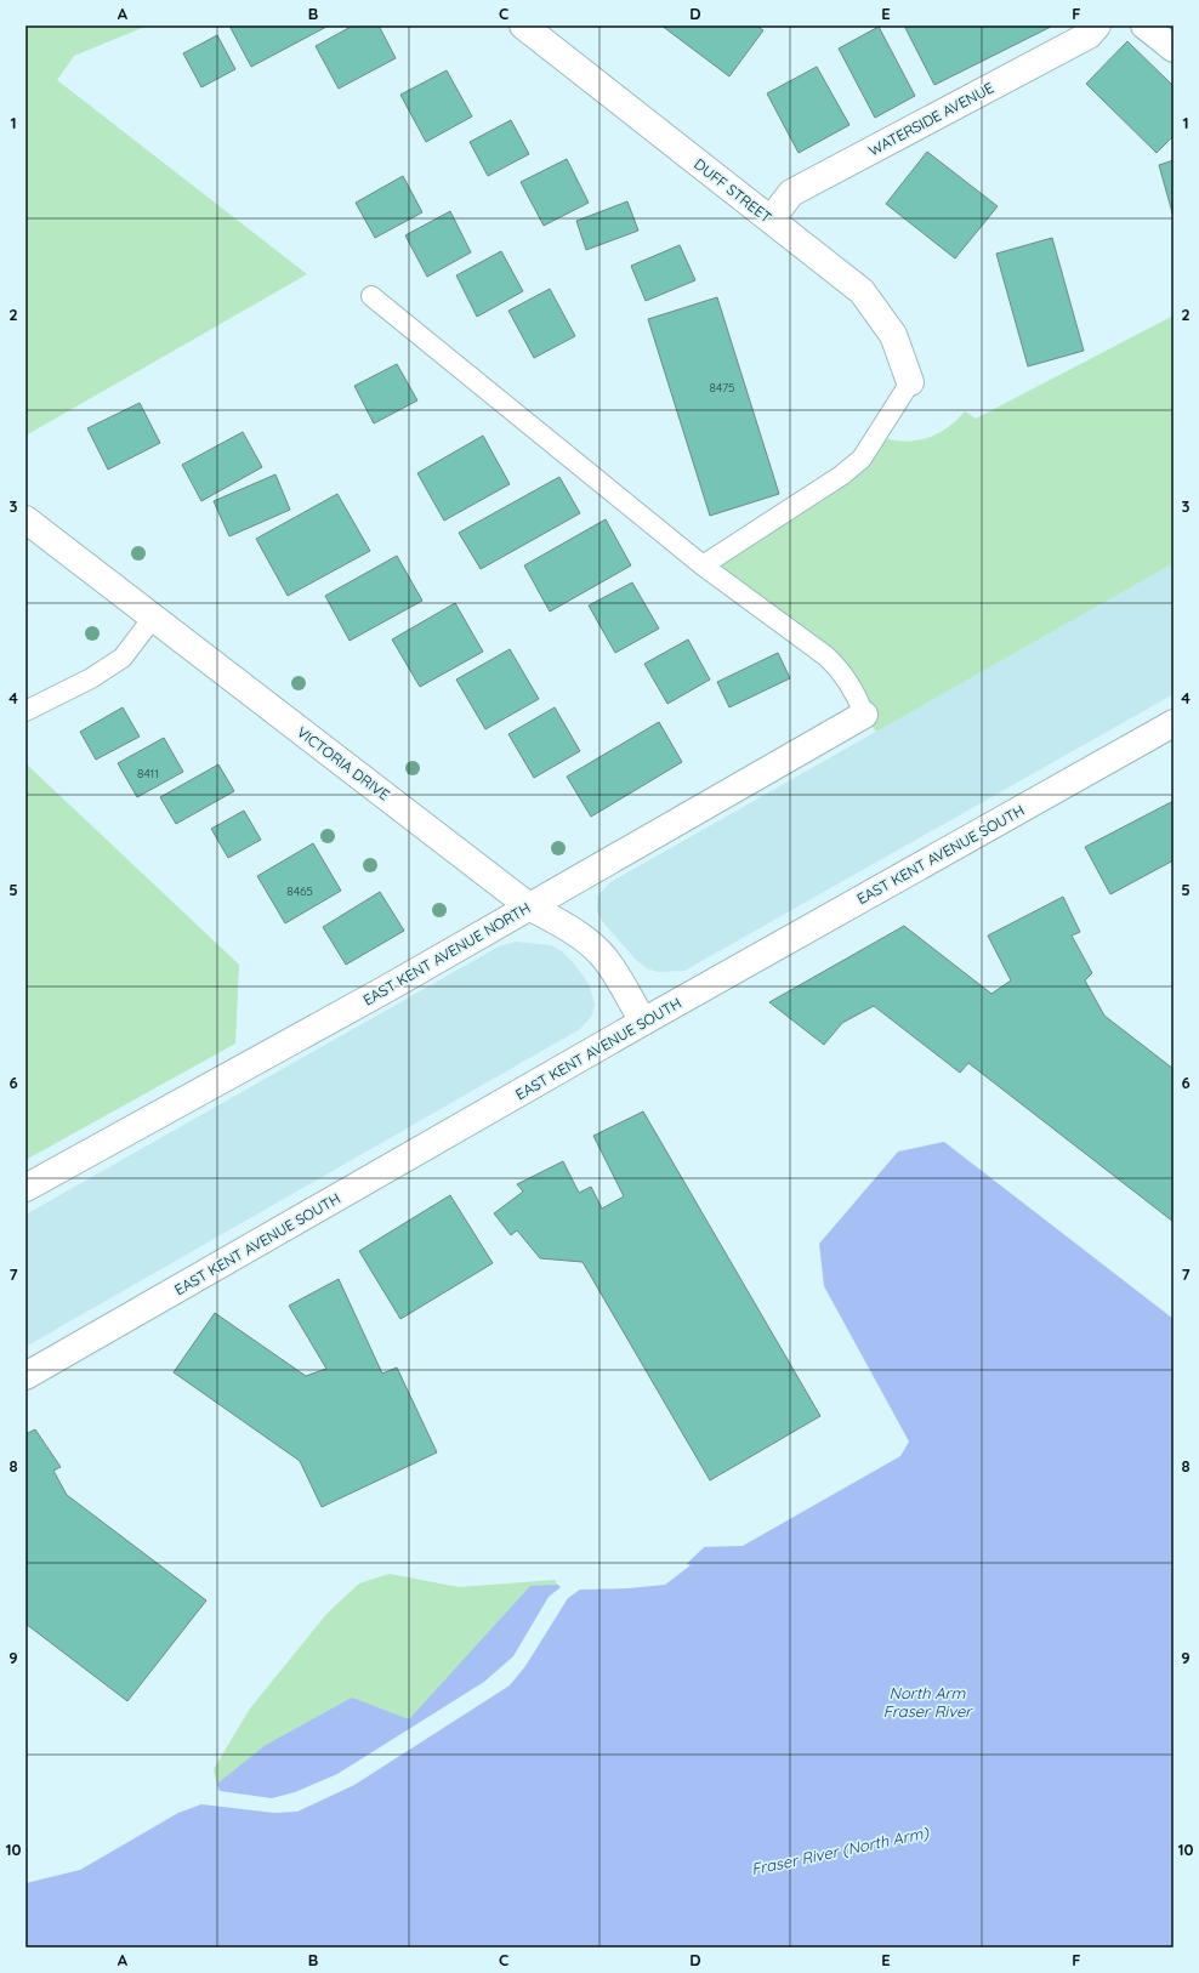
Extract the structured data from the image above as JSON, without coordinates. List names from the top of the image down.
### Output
{
  "streets": {
    "street": [
      "WATERSIDE AVENUE",
      "DUFF STREET",
      "VICTORIA DRIVE",
      "EAST KENT AVENUE SOUTH",
      "EAST KENT AVENUE NORTH"
    ]
  },
  "crossings": [
    ["WATERSIDE AVENUE", "DUFF STREET"],
    ["VICTORIA DRIVE", "EAST KENT AVENUE SOUTH"],
    ["VICTORIA DRIVE", "EAST KENT AVENUE NORTH"]
  ],
  "water": ["North Arm Fraser River", "Fraser River (North Arm)"],
  "house_numbers": ["8475", "8411", "8465"],
  "grid": {
    "columns": [
      "A",
      "B",
      "C",
      "D",
      "E",
      "F"
    ],
    "rows": [
      "1",
      "2",
      "3",
      "4",
      "5",
      "6",
      "7",
      "8",
      "9",
      "10"
    ]
  }
}
